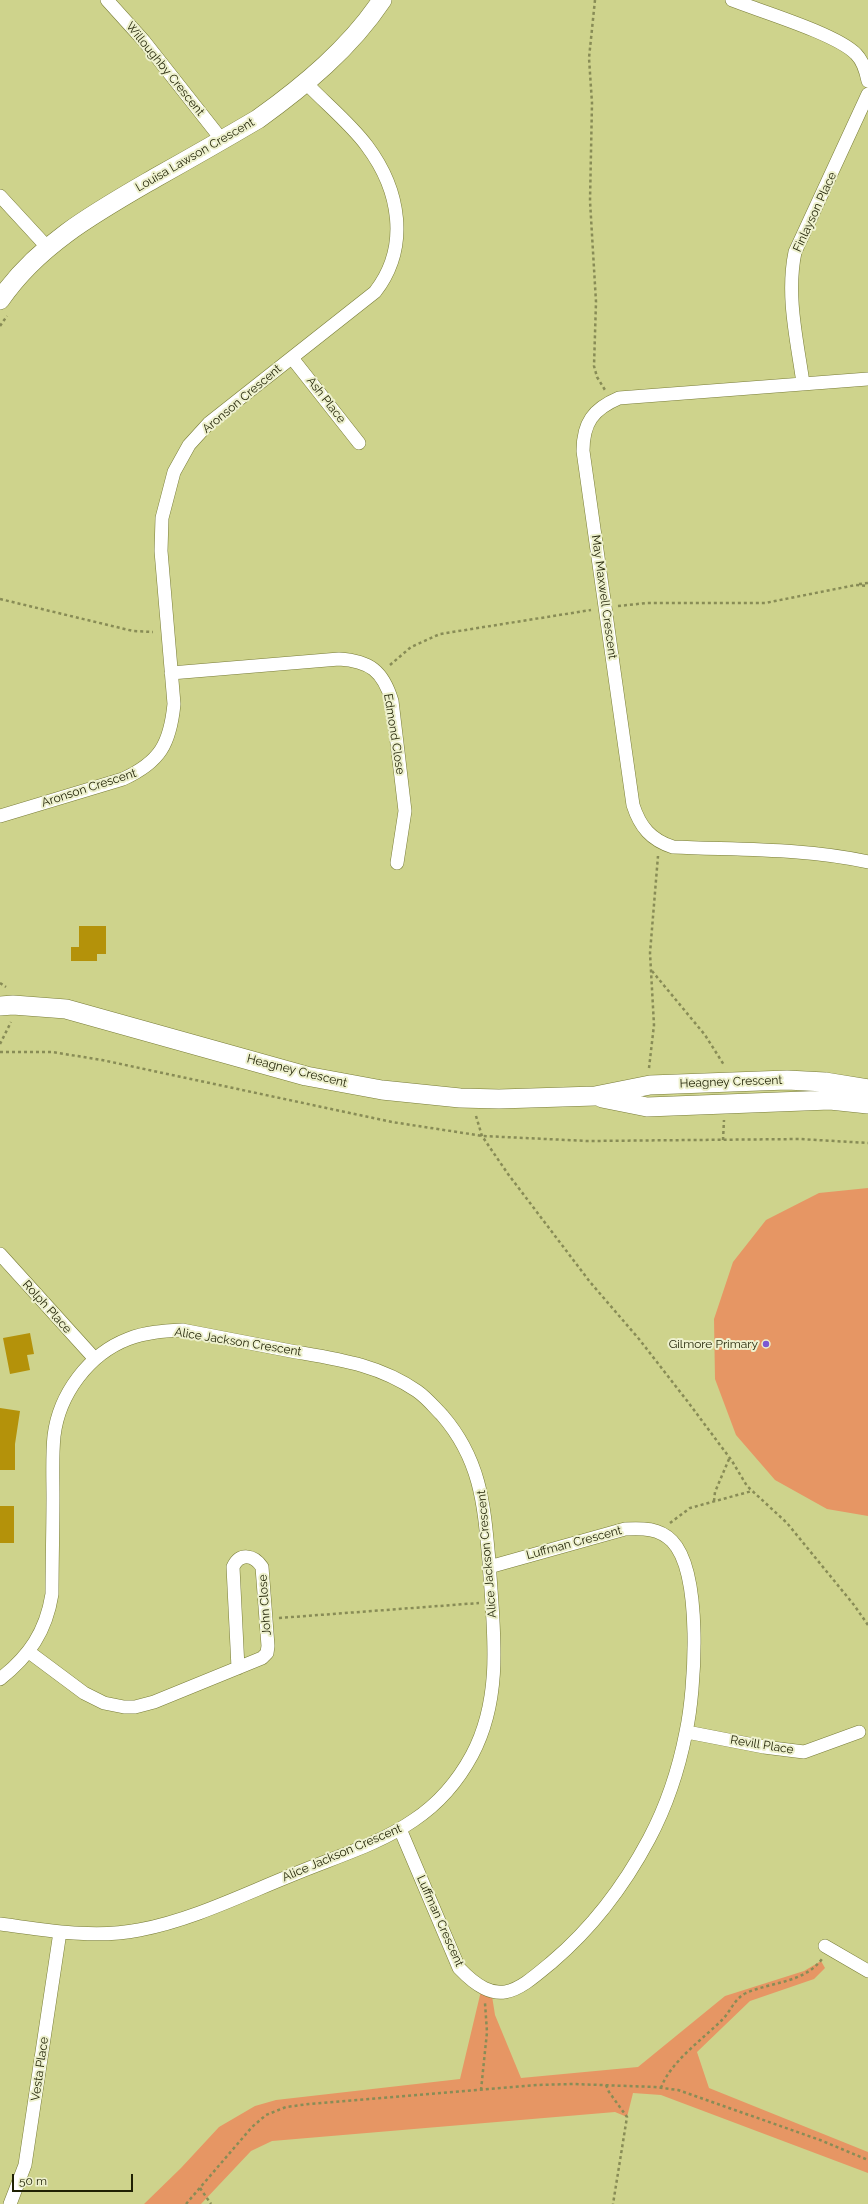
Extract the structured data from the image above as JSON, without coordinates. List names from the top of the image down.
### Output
{
  "streets": {
    "street": [
      "Willoughby Crescent",
      "Louisa Lawson Crescent",
      "Finlayson Place",
      "Aronson Crescent",
      "Ash Place",
      "May Maxwell Crescent",
      "Edmond Close",
      "Heagney Crescent",
      "Rolph Place",
      "Alice Jackson Crescent",
      "Luffman Crescent",
      "John Close",
      "Revill Place",
      "Vesta Place"
    ]
  },
  "crossings": [
    ["Willoughby Crescent", "Louisa Lawson Crescent"],
    ["Louisa Lawson Crescent", "Aronson Crescent"],
    ["Finlayson Place", "May Maxwell Crescent"],
    ["Aronson Crescent", "Ash Place"],
    ["Aronson Crescent", "Edmond Close"],
    ["Rolph Place", "Alice Jackson Crescent"],
    ["Alice Jackson Crescent", "Luffman Crescent"],
    ["Alice Jackson Crescent", "John Close"],
    ["Alice Jackson Crescent", "Vesta Place"],
    ["Luffman Crescent", "Revill Place"]
  ],
  "places": ["Gilmore Primary"],
  "scale_bar": "50 m"
}
